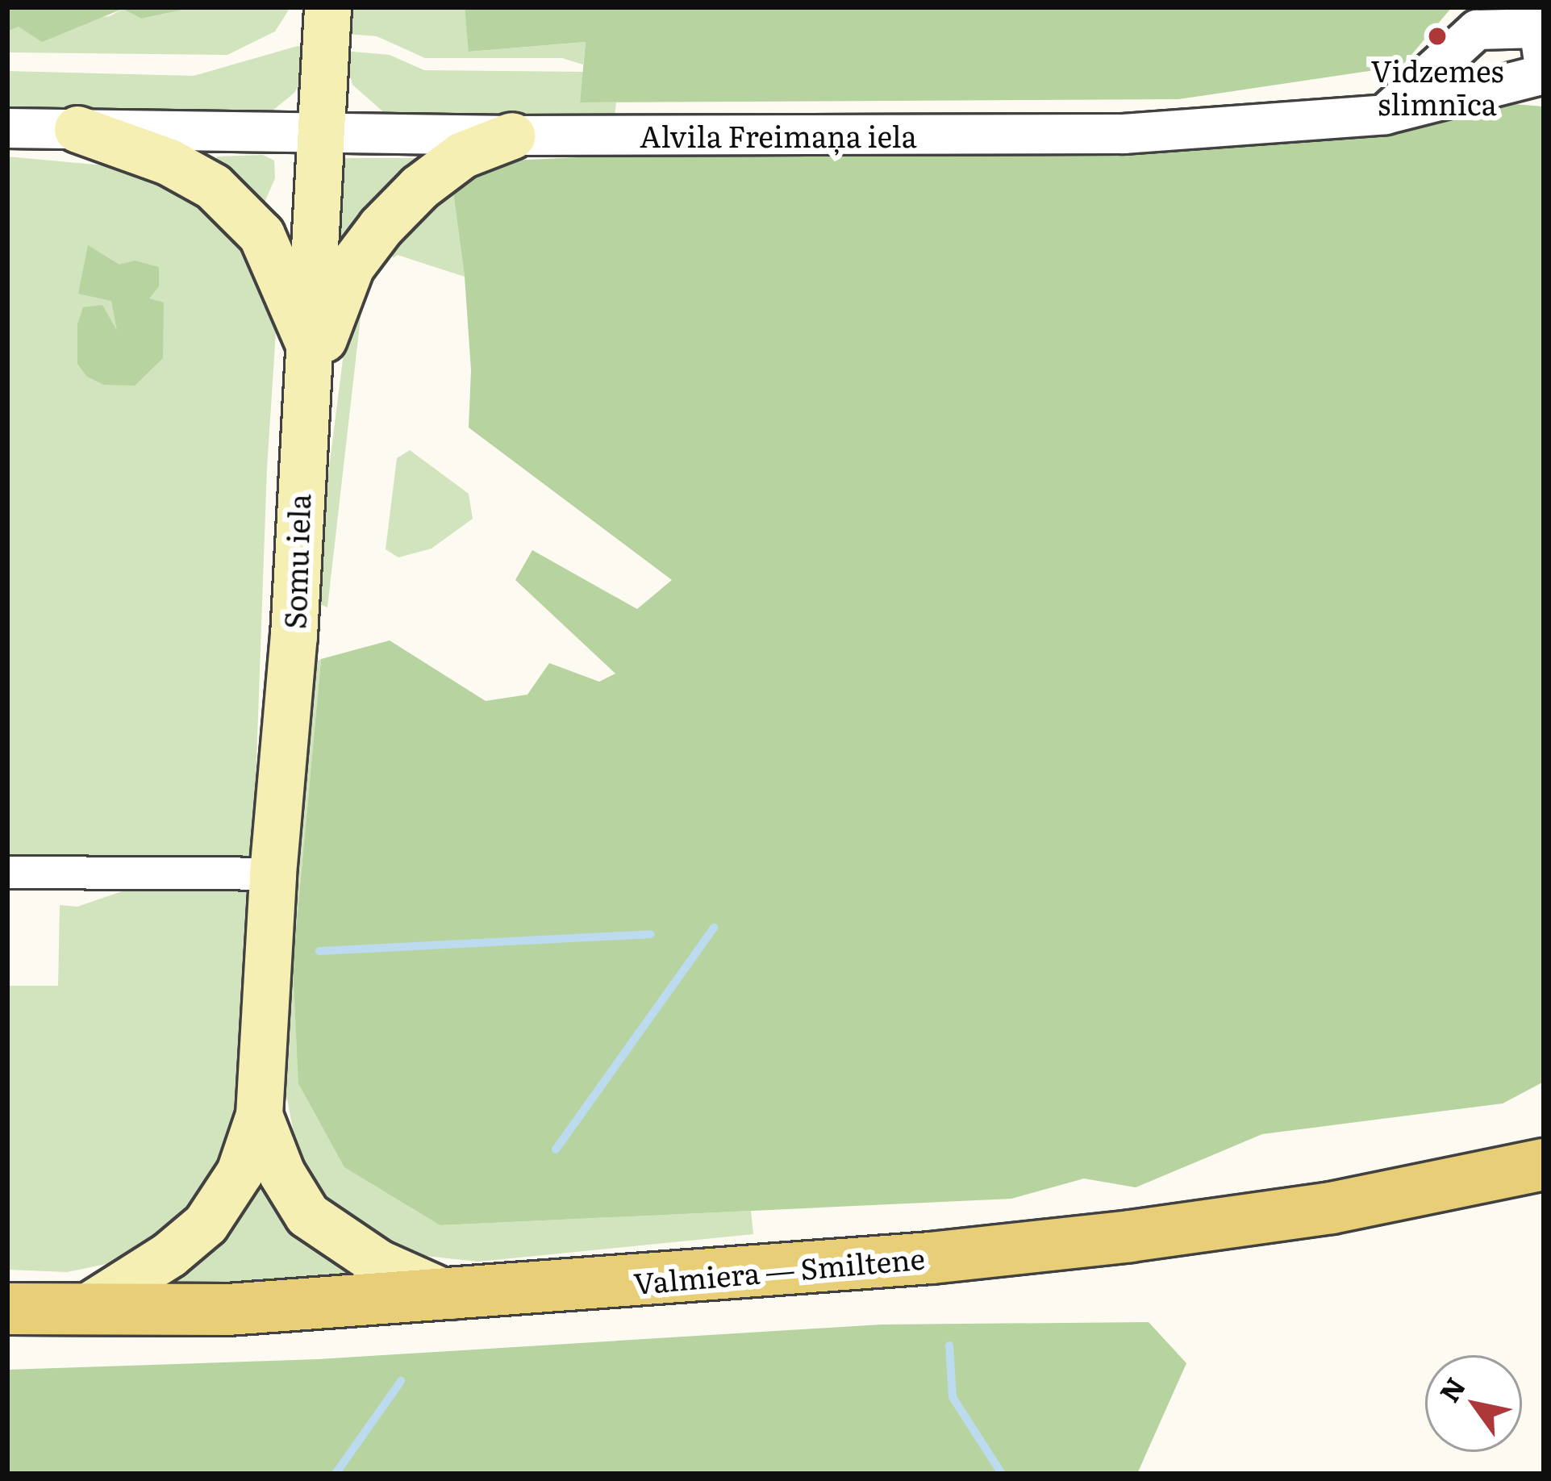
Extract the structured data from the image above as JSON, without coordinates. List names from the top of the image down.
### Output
{
  "streets": {
    "main road": ["Somu iela", "Valmiera — Smiltene"],
    "street": ["Alvila Freimaņa iela"]
  },
  "crossings": [
    ["Alvila Freimaņa iela", "Somu iela"]
  ],
  "places": ["Vidzemes slimnīca"],
  "north": "top left"
}
